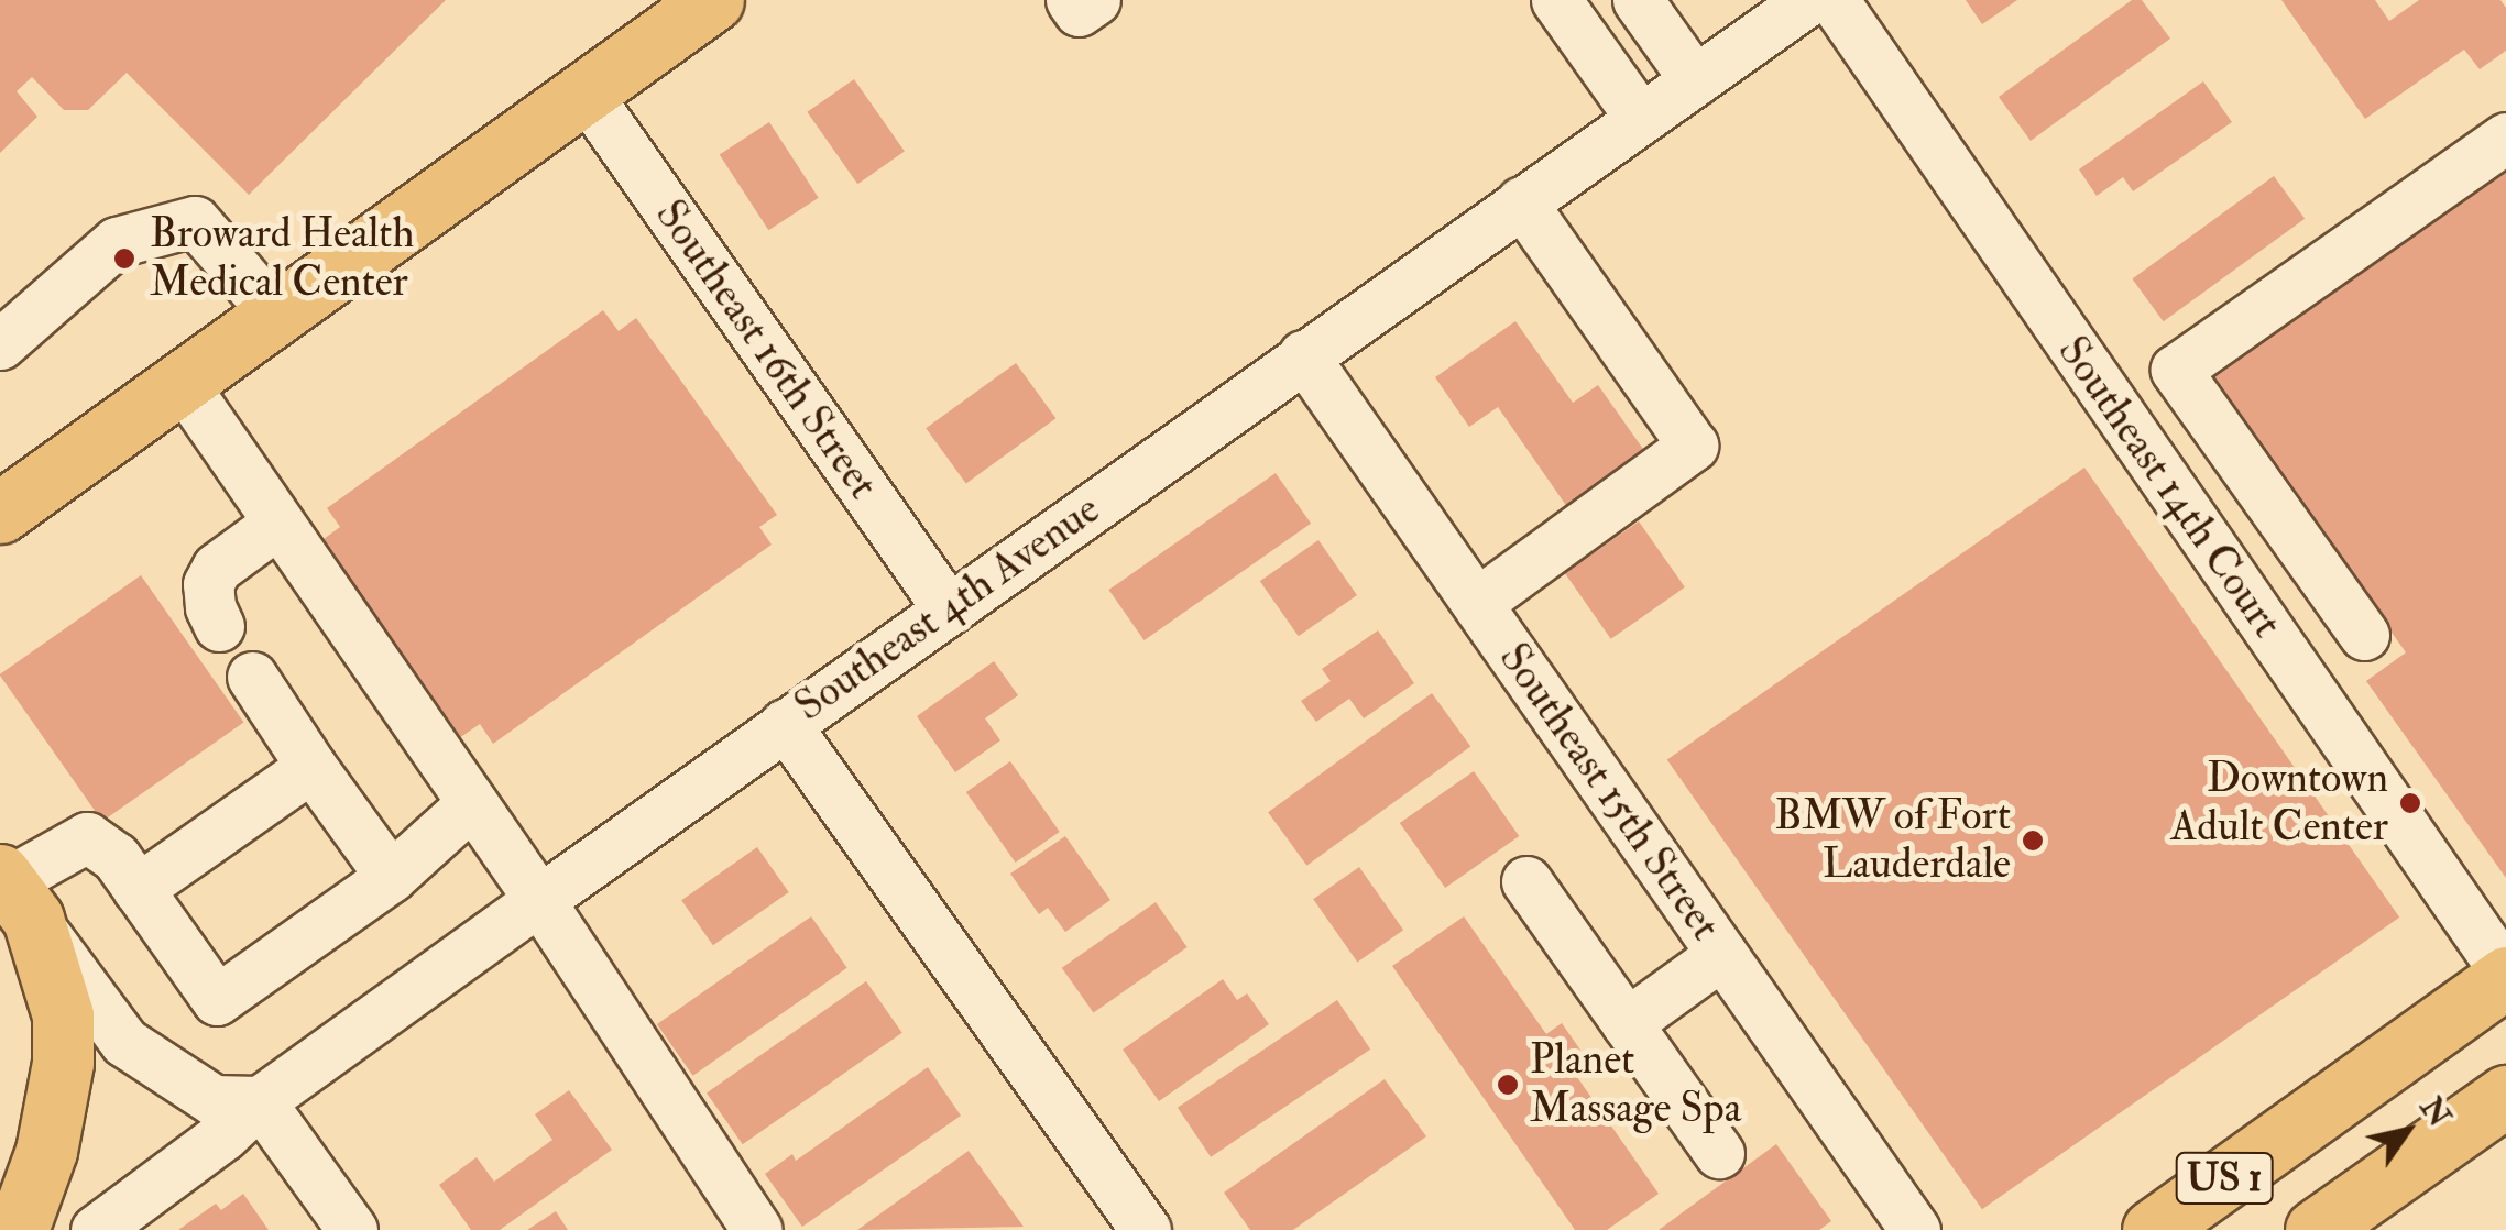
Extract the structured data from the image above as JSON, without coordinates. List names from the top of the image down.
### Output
{
  "streets": {
    "main road": ["US 1"],
    "street": [
      "Southeast 16th Street",
      "Southeast 14th Court",
      "Southeast 4th Avenue",
      "Southeast 15th Street"
    ]
  },
  "crossings": [
    ["Southeast 16th Street", "Southeast 4th Avenue"],
    ["Southeast 14th Court", "US 1"],
    ["Southeast 4th Avenue", "Southeast 15th Street"]
  ],
  "places": [
    "Broward Health Medical Center",
    "Downtown Adult Center",
    "BMW of Fort Lauderdale",
    "Planet Massage Spa"
  ],
  "north": "top right"
}
